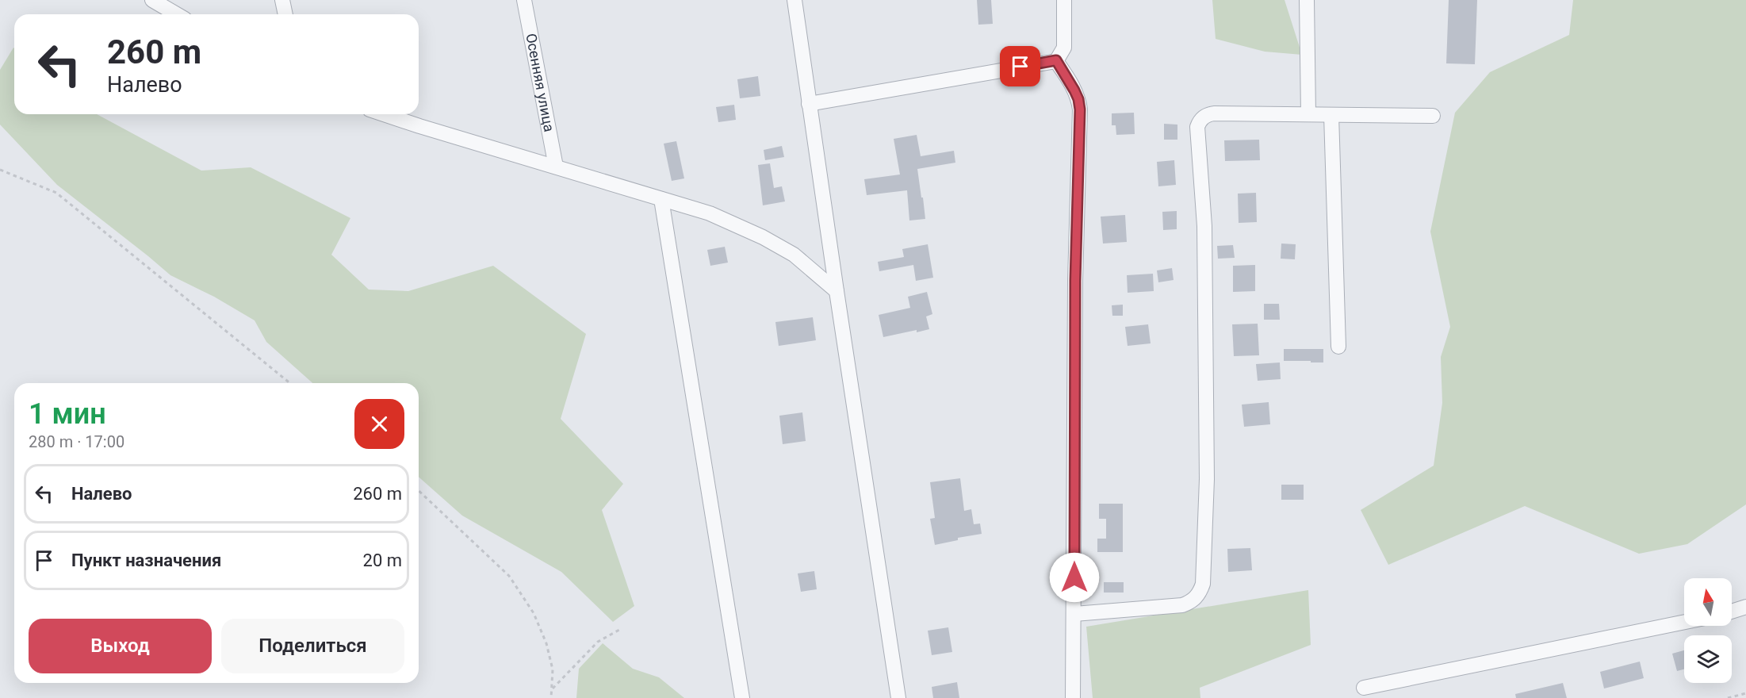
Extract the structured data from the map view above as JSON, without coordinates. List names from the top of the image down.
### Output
{
  "streets": {
    "street": ["Осенняя улица"]
  },
  "north": "top",
  "page": {
    "turn": ["260 m", "Налево"],
    "heading": ["1 мин", "280 m · 17:00"],
    "list": [
      {
        "name": "Налево",
        "value": "260 m"
      },
      {
        "name": "Пункт назначения",
        "value": "20 m"
      }
    ],
    "buttons": ["Выход", "Поделиться"]
  }
}
